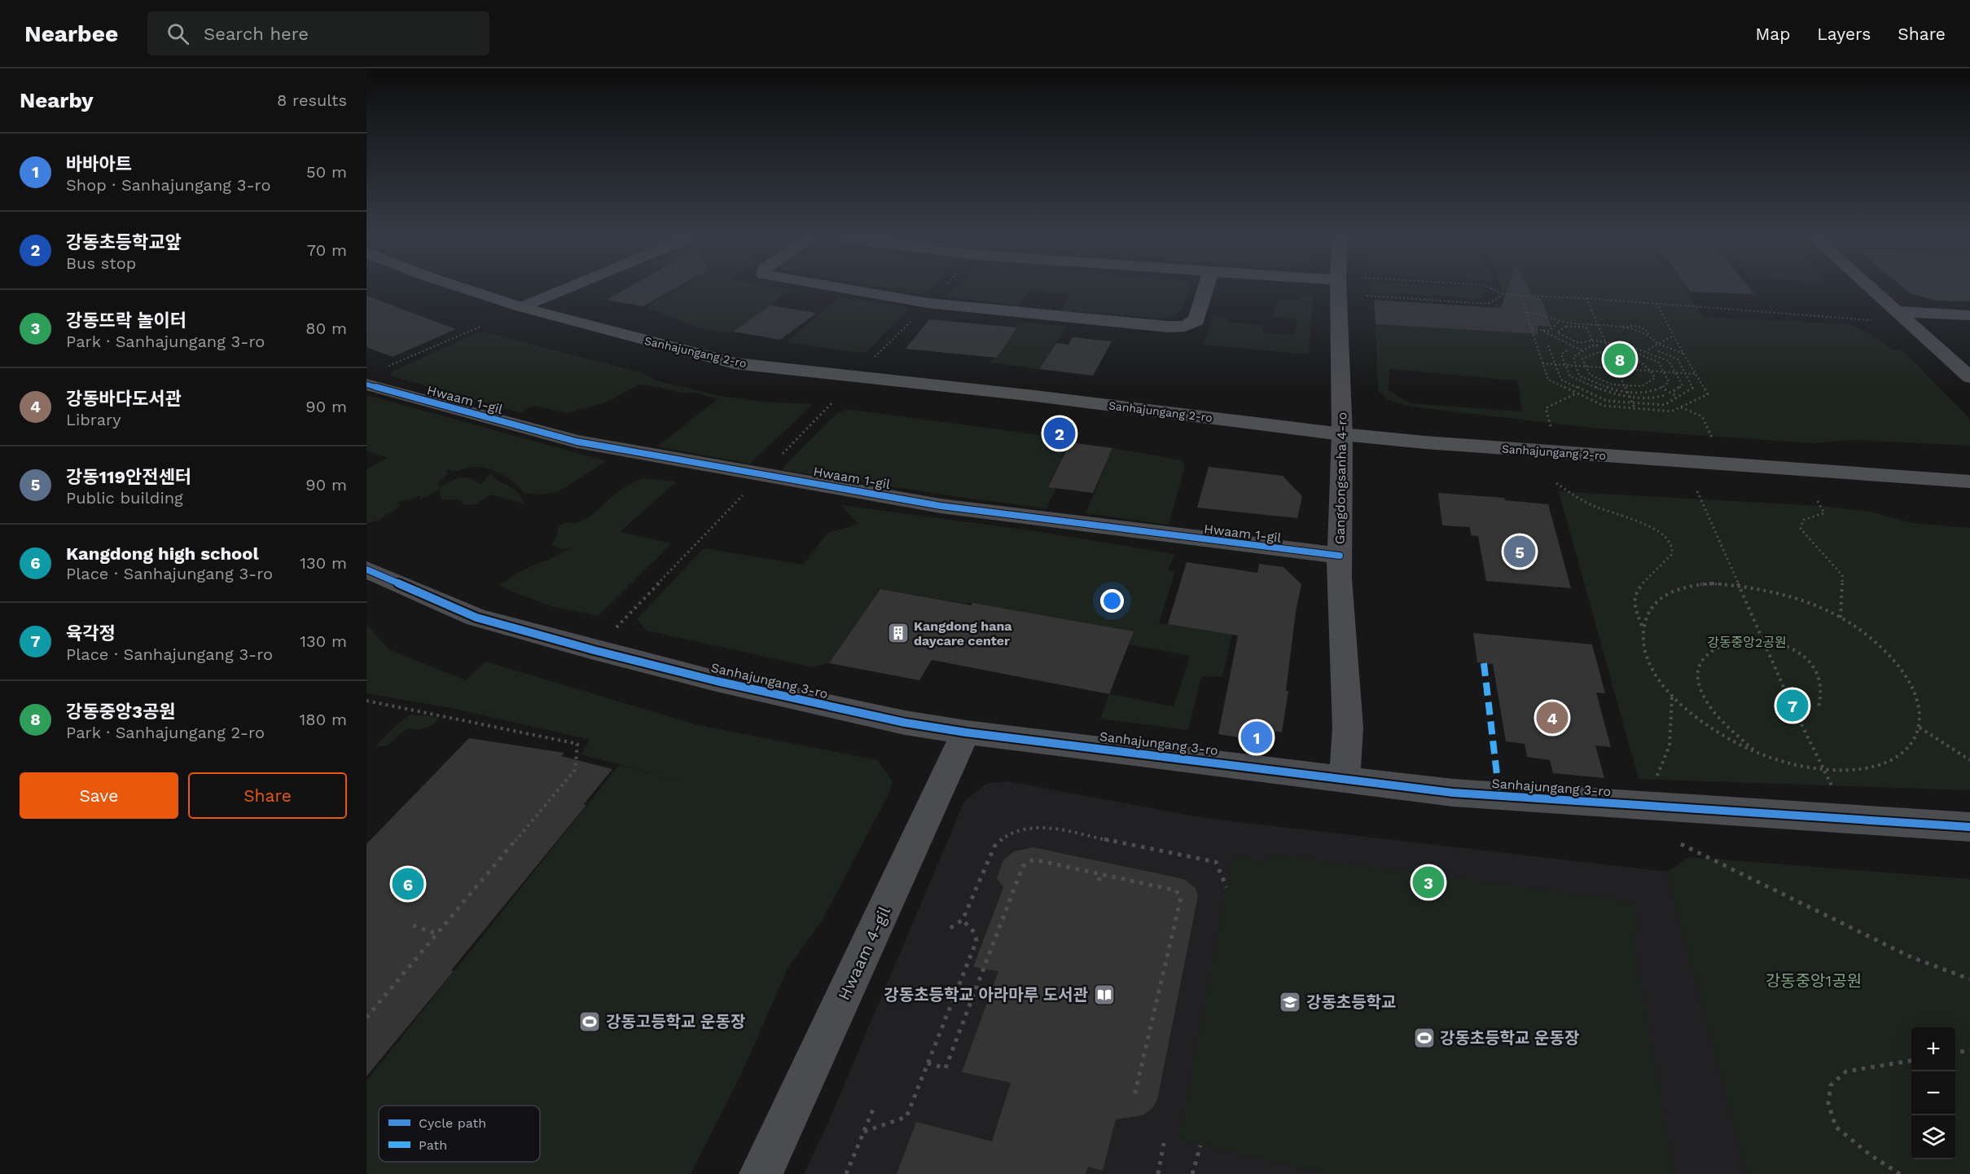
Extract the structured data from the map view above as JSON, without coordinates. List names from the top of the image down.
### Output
{
  "streets": {
    "main road": ["Sanhajungang 2-ro"],
    "street": [
      "Hwaam 1-gil",
      "Gangdongsanha 4-ro",
      "Sanhajungang 3-ro",
      "Hwaam 4-gil"
    ]
  },
  "crossings": [
    ["Sanhajungang 2-ro", "Gangdongsanha 4-ro"],
    ["Hwaam 1-gil", "Gangdongsanha 4-ro"],
    ["Gangdongsanha 4-ro", "Sanhajungang 3-ro"],
    ["Sanhajungang 3-ro", "Hwaam 4-gil"]
  ],
  "parks": ["강동중앙2공원", "강동중앙1공원"],
  "places": {
    "building": ["Kangdong hana daycare center"],
    "library": ["강동초등학교 아라마루 도서관"],
    "school or university": ["강동초등학교"],
    "sports": ["강동고등학교 운동장", "강동초등학교 운동장"]
  },
  "legend": ["Cycle path", "Path"],
  "page": {
    "header": "Nearbee",
    "search": "Search here",
    "nav": ["Map", "Layers", "Share"],
    "heading": ["Nearby", "8 results"],
    "list": [
      {
        "mark": "1",
        "name": "바바아트",
        "note": "Shop · Sanhajungang 3-ro",
        "value": "50 m"
      },
      {
        "mark": "2",
        "name": "강동초등학교앞",
        "note": "Bus stop",
        "value": "70 m"
      },
      {
        "mark": "3",
        "name": "강동뜨락 놀이터",
        "note": "Park · Sanhajungang 3-ro",
        "value": "80 m"
      },
      {
        "mark": "4",
        "name": "강동바다도서관",
        "note": "Library",
        "value": "90 m"
      },
      {
        "mark": "5",
        "name": "강동119안전센터",
        "note": "Public building",
        "value": "90 m"
      },
      {
        "mark": "6",
        "name": "Kangdong high school",
        "note": "Place · Sanhajungang 3-ro",
        "value": "130 m"
      },
      {
        "mark": "7",
        "name": "육각정",
        "note": "Place · Sanhajungang 3-ro",
        "value": "130 m"
      },
      {
        "mark": "8",
        "name": "강동중앙3공원",
        "note": "Park · Sanhajungang 2-ro",
        "value": "180 m"
      }
    ],
    "pins": [
      "8",
      "2",
      "5",
      "7",
      "4",
      "1",
      "3",
      "6"
    ],
    "buttons": ["Save", "Share"],
    "map_buttons": ["+", "−"]
  }
}
